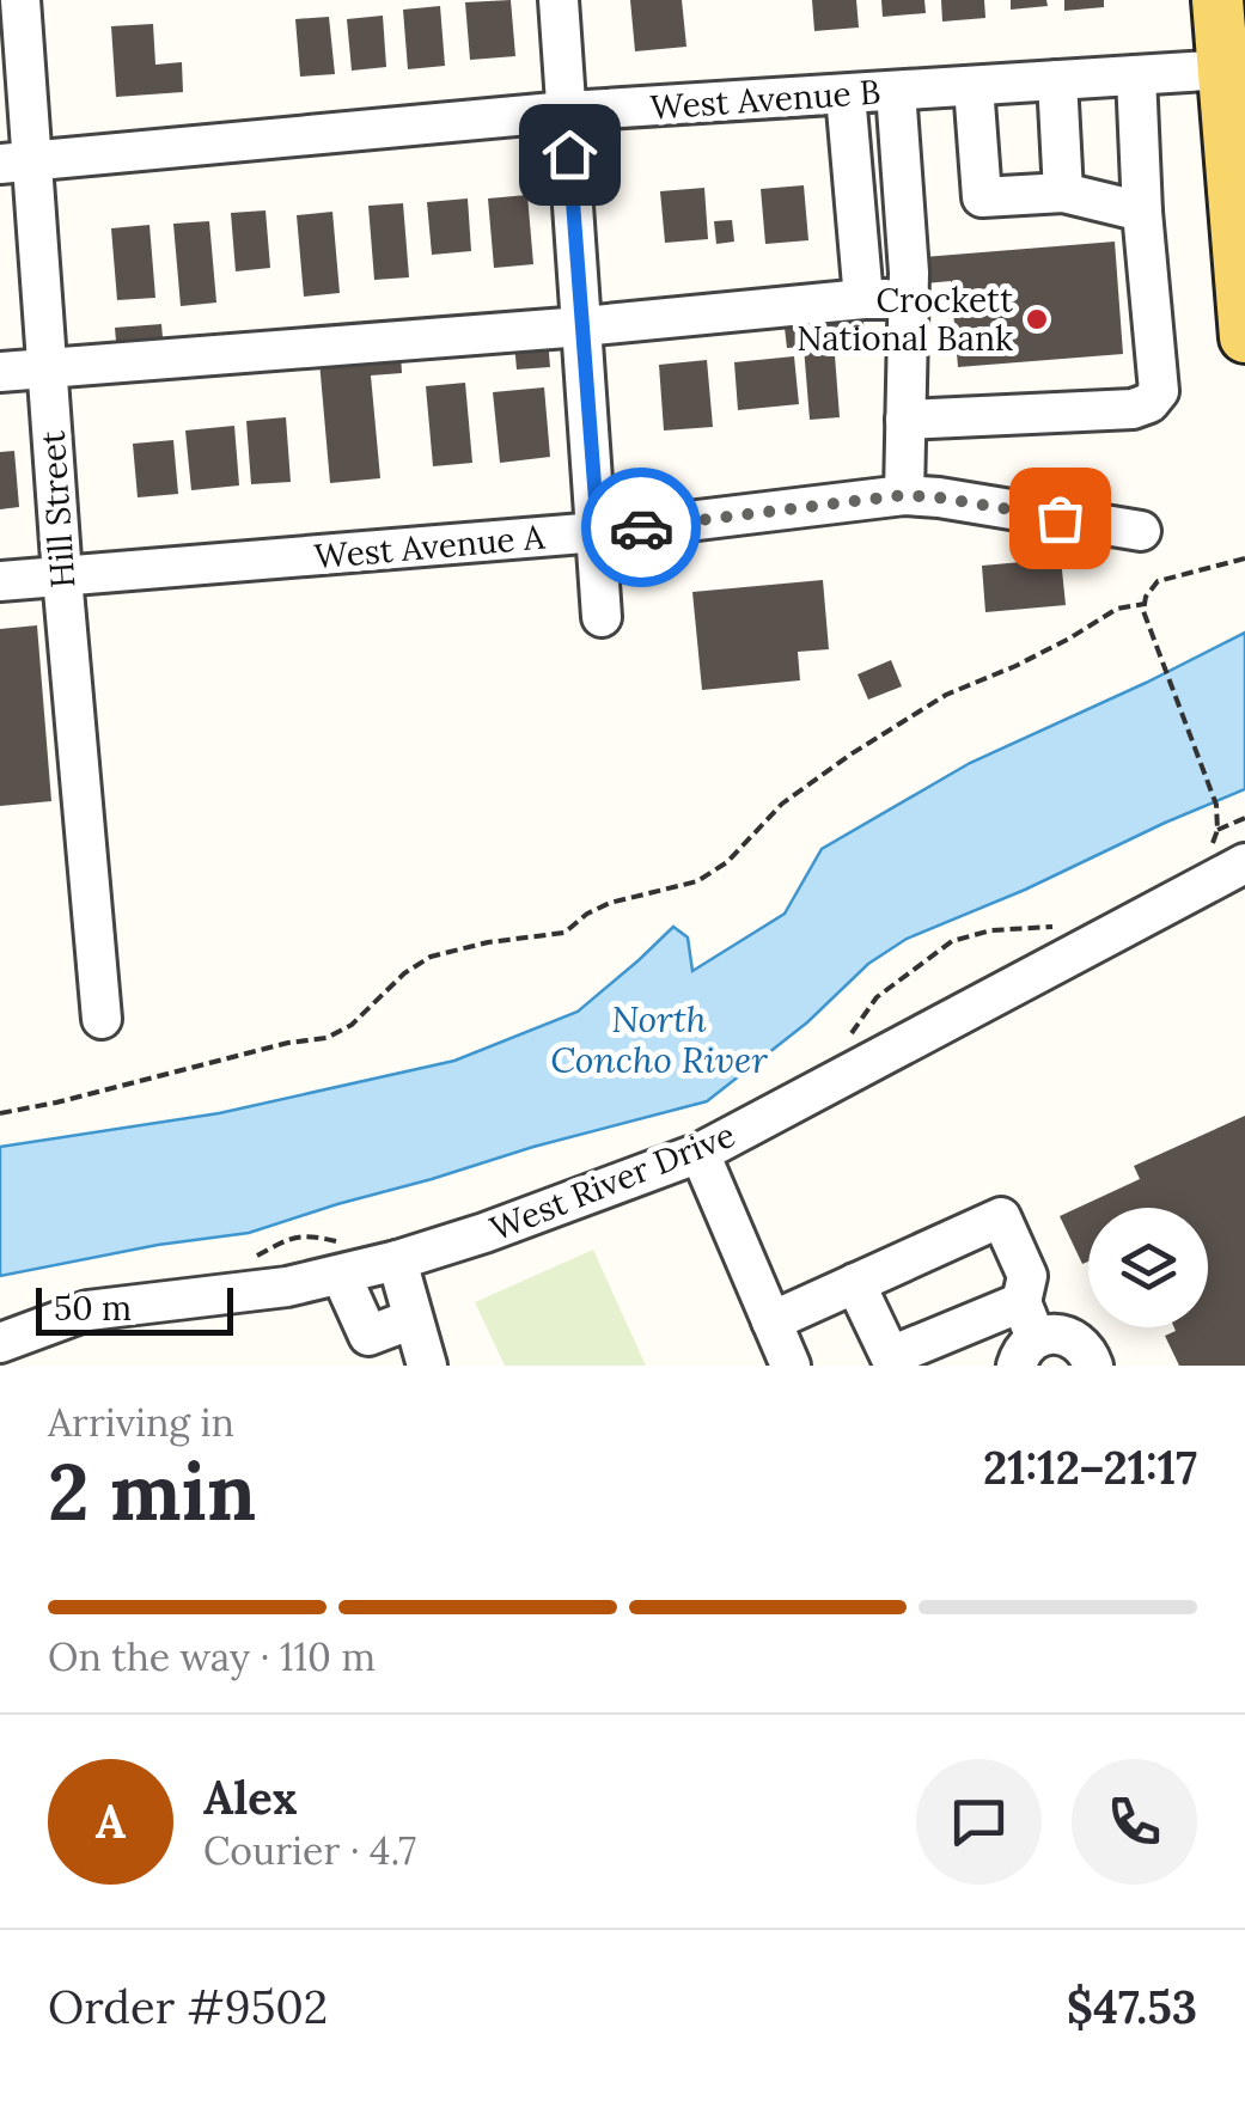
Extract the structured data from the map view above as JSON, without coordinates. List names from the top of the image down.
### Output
{
  "streets": {
    "street": [
      "West Avenue B",
      "Hill Street",
      "West Avenue A",
      "West River Drive"
    ]
  },
  "crossings": [
    ["West Avenue B", "Hill Street"],
    ["Hill Street", "West Avenue A"]
  ],
  "water": ["North Concho River"],
  "places": ["Crockett National Bank"],
  "scale_bar": "50 m",
  "page": {
    "scale": "50 m",
    "heading": ["2 min", "Arriving in", "21:12–21:17"],
    "panel": [
      "Alex",
      "Courier · 4.7",
      "Order #9502",
      "$47.53"
    ],
    "bar": "On the way · 110 m",
    "round": "A"
  }
}
